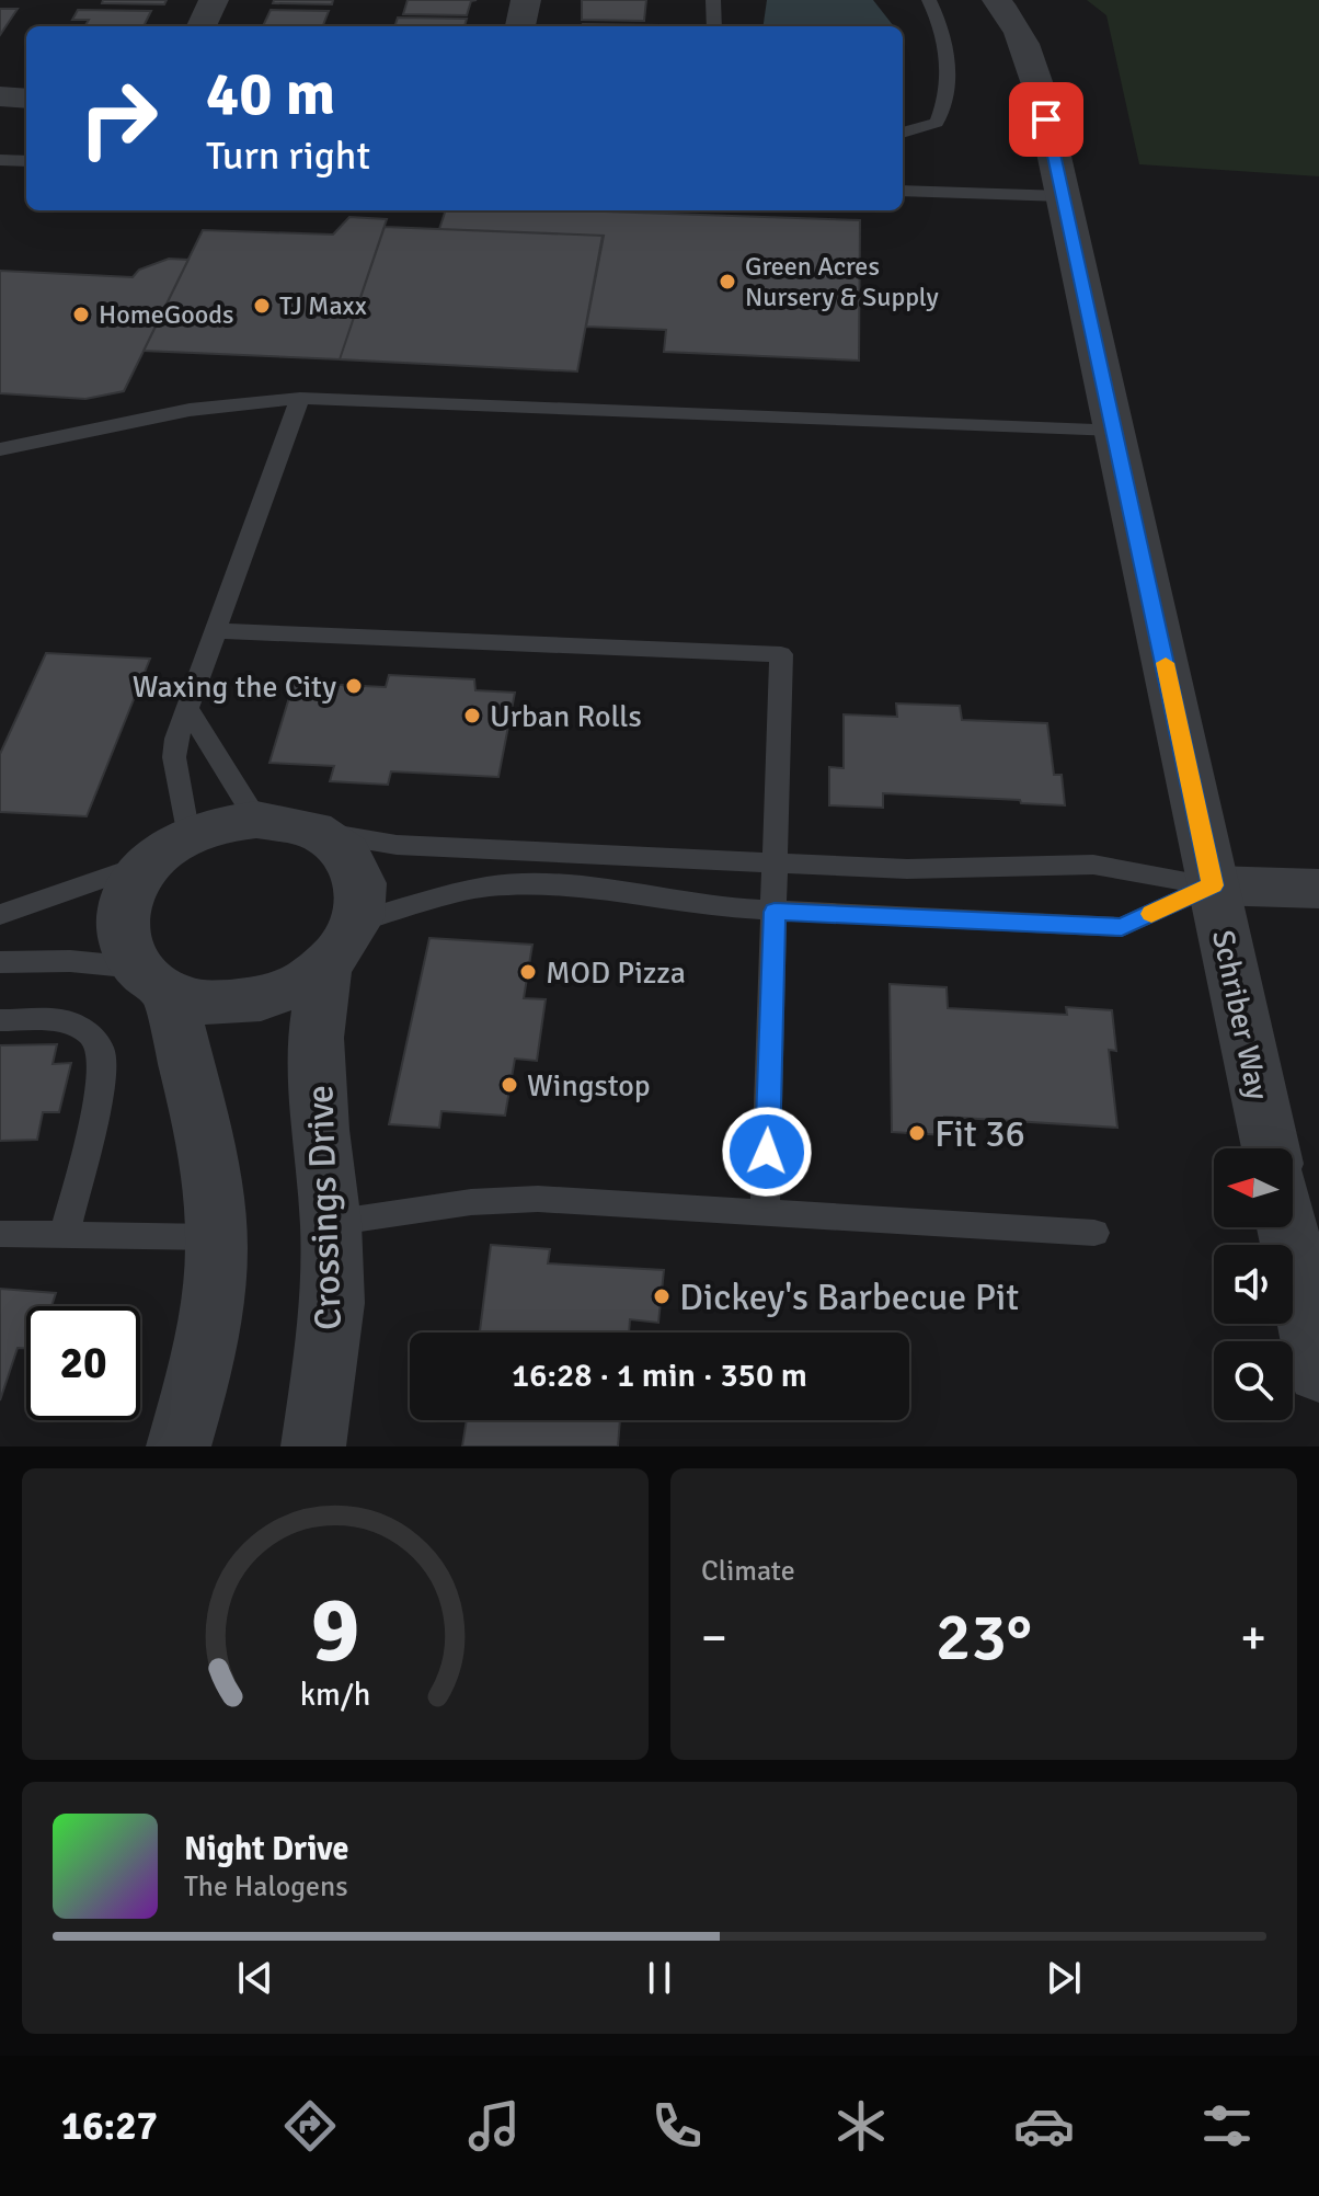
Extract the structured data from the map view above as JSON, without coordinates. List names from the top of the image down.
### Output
{
  "streets": {
    "street": ["Schriber Way", "Crossings Drive"]
  },
  "places": [
    "Green Acres Nursery & Supply",
    "TJ Maxx",
    "HomeGoods",
    "Waxing the City",
    "Urban Rolls",
    "MOD Pizza",
    "Wingstop",
    "Fit 36",
    "Dickey's Barbecue Pit"
  ],
  "north": "left",
  "page": {
    "turn": ["40 m", "Turn right"],
    "limit": "20",
    "trip": "16:28 · 1 min · 350 m",
    "tile": "Climate",
    "heat": ["−", "23°", "+"],
    "song": ["Night Drive", "The Halogens"],
    "tabs": "16:27",
    "gauge": ["9", "km/h"]
  }
}
